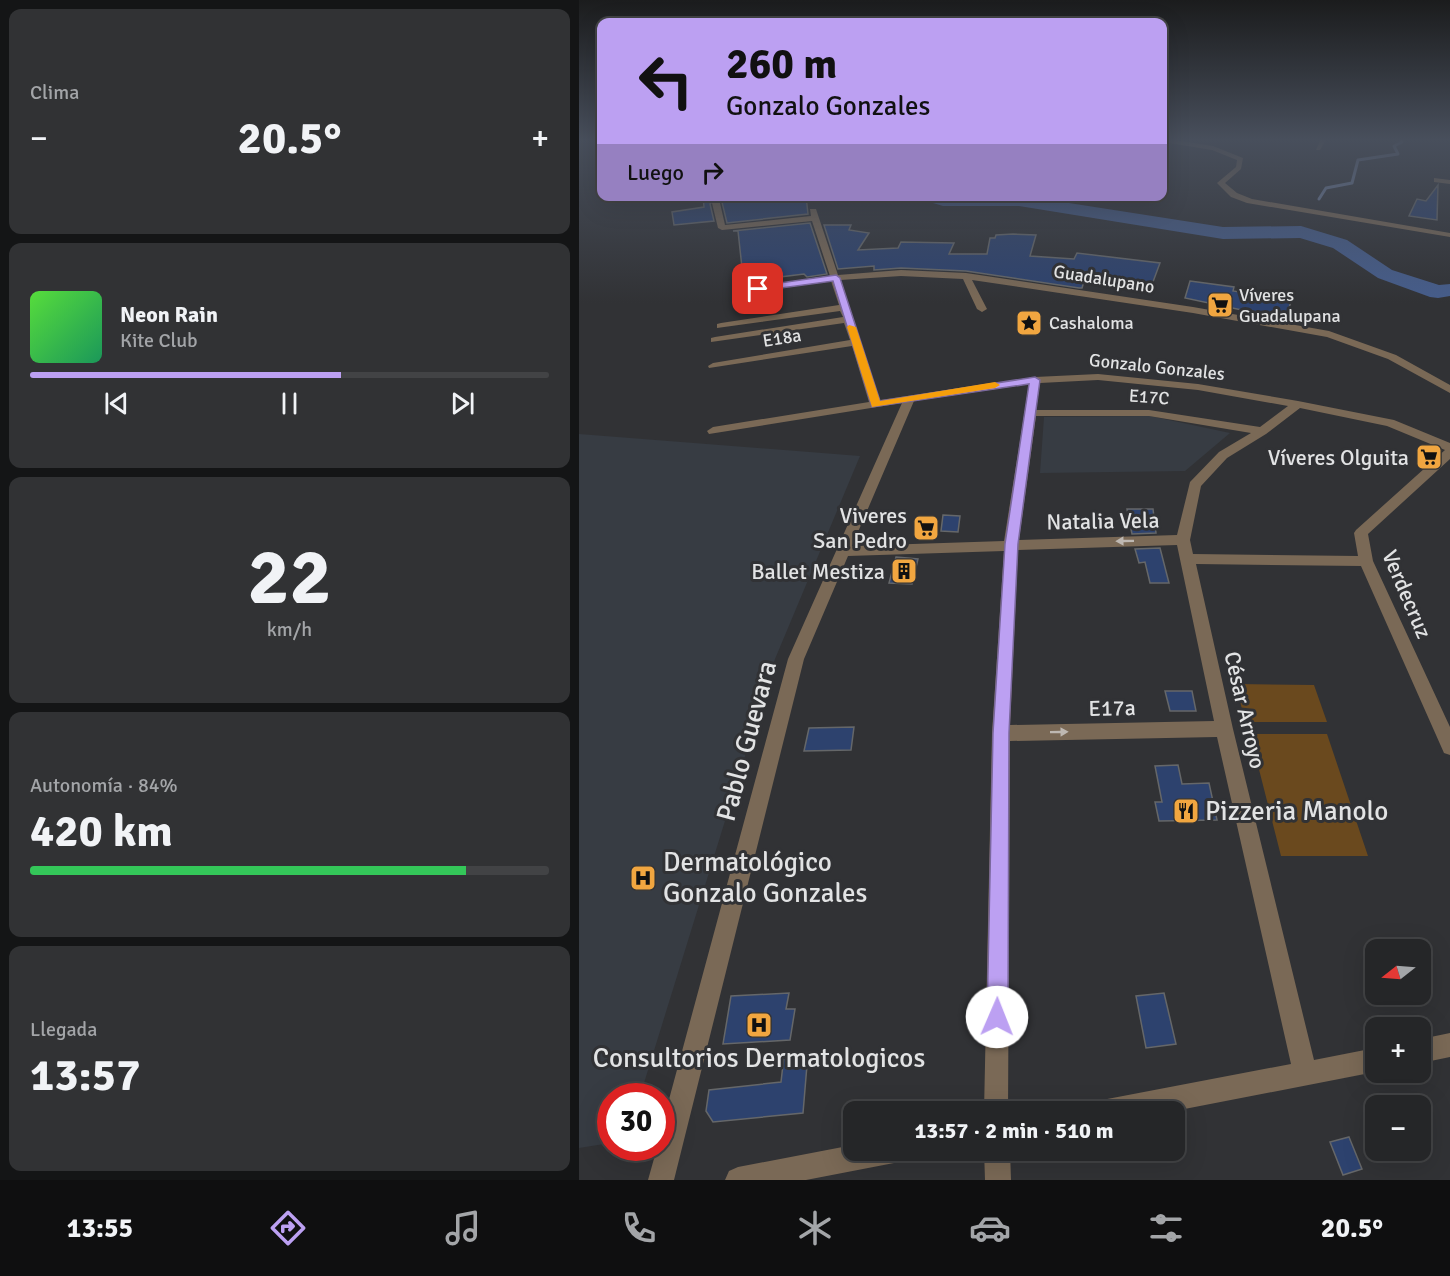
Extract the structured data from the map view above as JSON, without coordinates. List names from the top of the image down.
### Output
{
  "streets": {
    "street": [
      "Guadalupano",
      "E18a",
      "Gonzalo Gonzales",
      "E17C",
      "Natalia Vela",
      "Verdecruz",
      "E17a",
      "César Arroyo",
      "Pablo Guevara"
    ]
  },
  "crossings": [
    ["Gonzalo Gonzales", "Verdecruz"],
    ["Gonzalo Gonzales", "César Arroyo"],
    ["Gonzalo Gonzales", "Pablo Guevara"],
    ["E17C", "César Arroyo"],
    ["Natalia Vela", "Verdecruz"],
    ["Natalia Vela", "César Arroyo"],
    ["Natalia Vela", "Pablo Guevara"],
    ["E17a", "César Arroyo"]
  ],
  "one_way": ["E17a"],
  "places": {
    "supermarket": ["Víveres Guadalupana", "Víveres Olguita", "Viveres San Pedro"],
    "place": ["Cashaloma"],
    "building": ["Ballet Mestiza"],
    "restaurant": ["Pizzeria Manolo"],
    "hospital": ["Dermatológico Gonzalo Gonzales", "Consultorios Dermatologicos"]
  },
  "north": "left",
  "page": {
    "tile": [
      "Clima",
      ["22", "km/h"],
      ["Autonomía · 84%", "420 km"],
      ["Llegada", "13:57"]
    ],
    "turn": ["260 m", "Gonzalo Gonzales"],
    "heat": ["−", "20.5°", "+"],
    "then": "Luego",
    "song": ["Neon Rain", "Kite Club"],
    "map_buttons": ["+", "−"],
    "limit": "30",
    "trip": "13:57 · 2 min · 510 m",
    "tabs": ["13:55", "20.5°"]
  }
}
